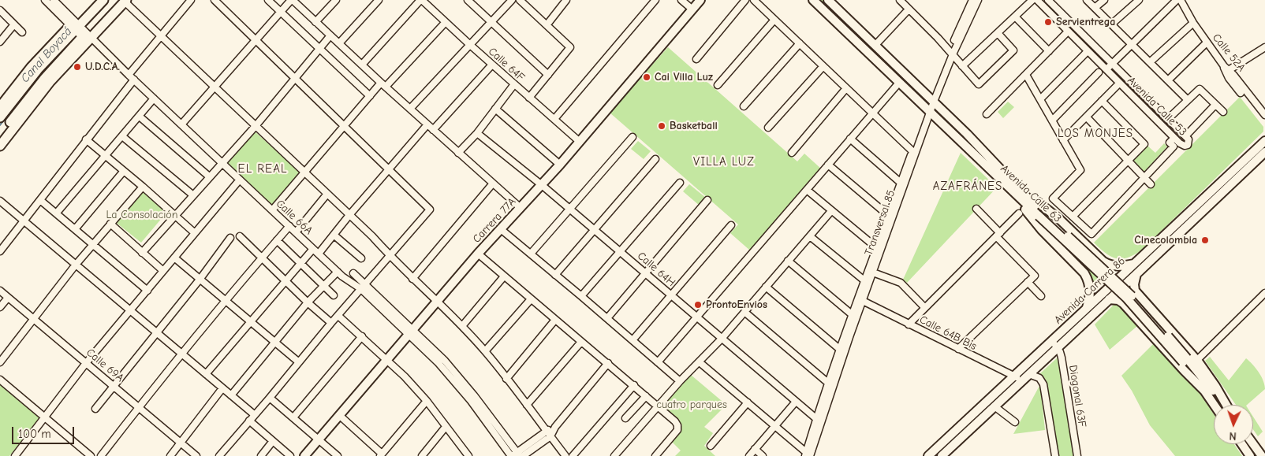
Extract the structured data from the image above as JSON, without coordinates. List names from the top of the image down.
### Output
{
  "streets": {
    "main road": ["Avenida Calle 63", "Carrera 77A", "Avenida Carrera 86"],
    "street": [
      "Calle 52A",
      "Calle 64F",
      "Avenida Calle 53",
      "Calle 66A",
      "Transversal 85",
      "Calle 64H",
      "Calle 64B Bis",
      "Calle 69A",
      "Diagonal 63F"
    ]
  },
  "crossings": [
    ["Calle 64F", "Carrera 77A"],
    ["Avenida Calle 63", "Transversal 85"],
    ["Calle 66A", "Carrera 77A"],
    ["Carrera 77A", "Calle 64H"],
    ["Transversal 85", "Calle 64H"],
    ["Transversal 85", "Calle 64B Bis"],
    ["Avenida Carrera 86", "Calle 64B Bis"],
    ["Avenida Carrera 86", "Diagonal 63F"]
  ],
  "districts": [
    "LOS MONJES",
    "VILLA LUZ",
    "EL REAL",
    "AZAFRÁNES"
  ],
  "water": ["Canal Boyacá"],
  "parks": ["La Consolación", "cuatro parques"],
  "places": [
    "Servientrega",
    "U.D.C.A.",
    "Cai Villa Luz",
    "Basketball",
    "Cinecolombia",
    "ProntoEnvios"
  ],
  "scale_bar": "100 m",
  "north": "bottom"
}
